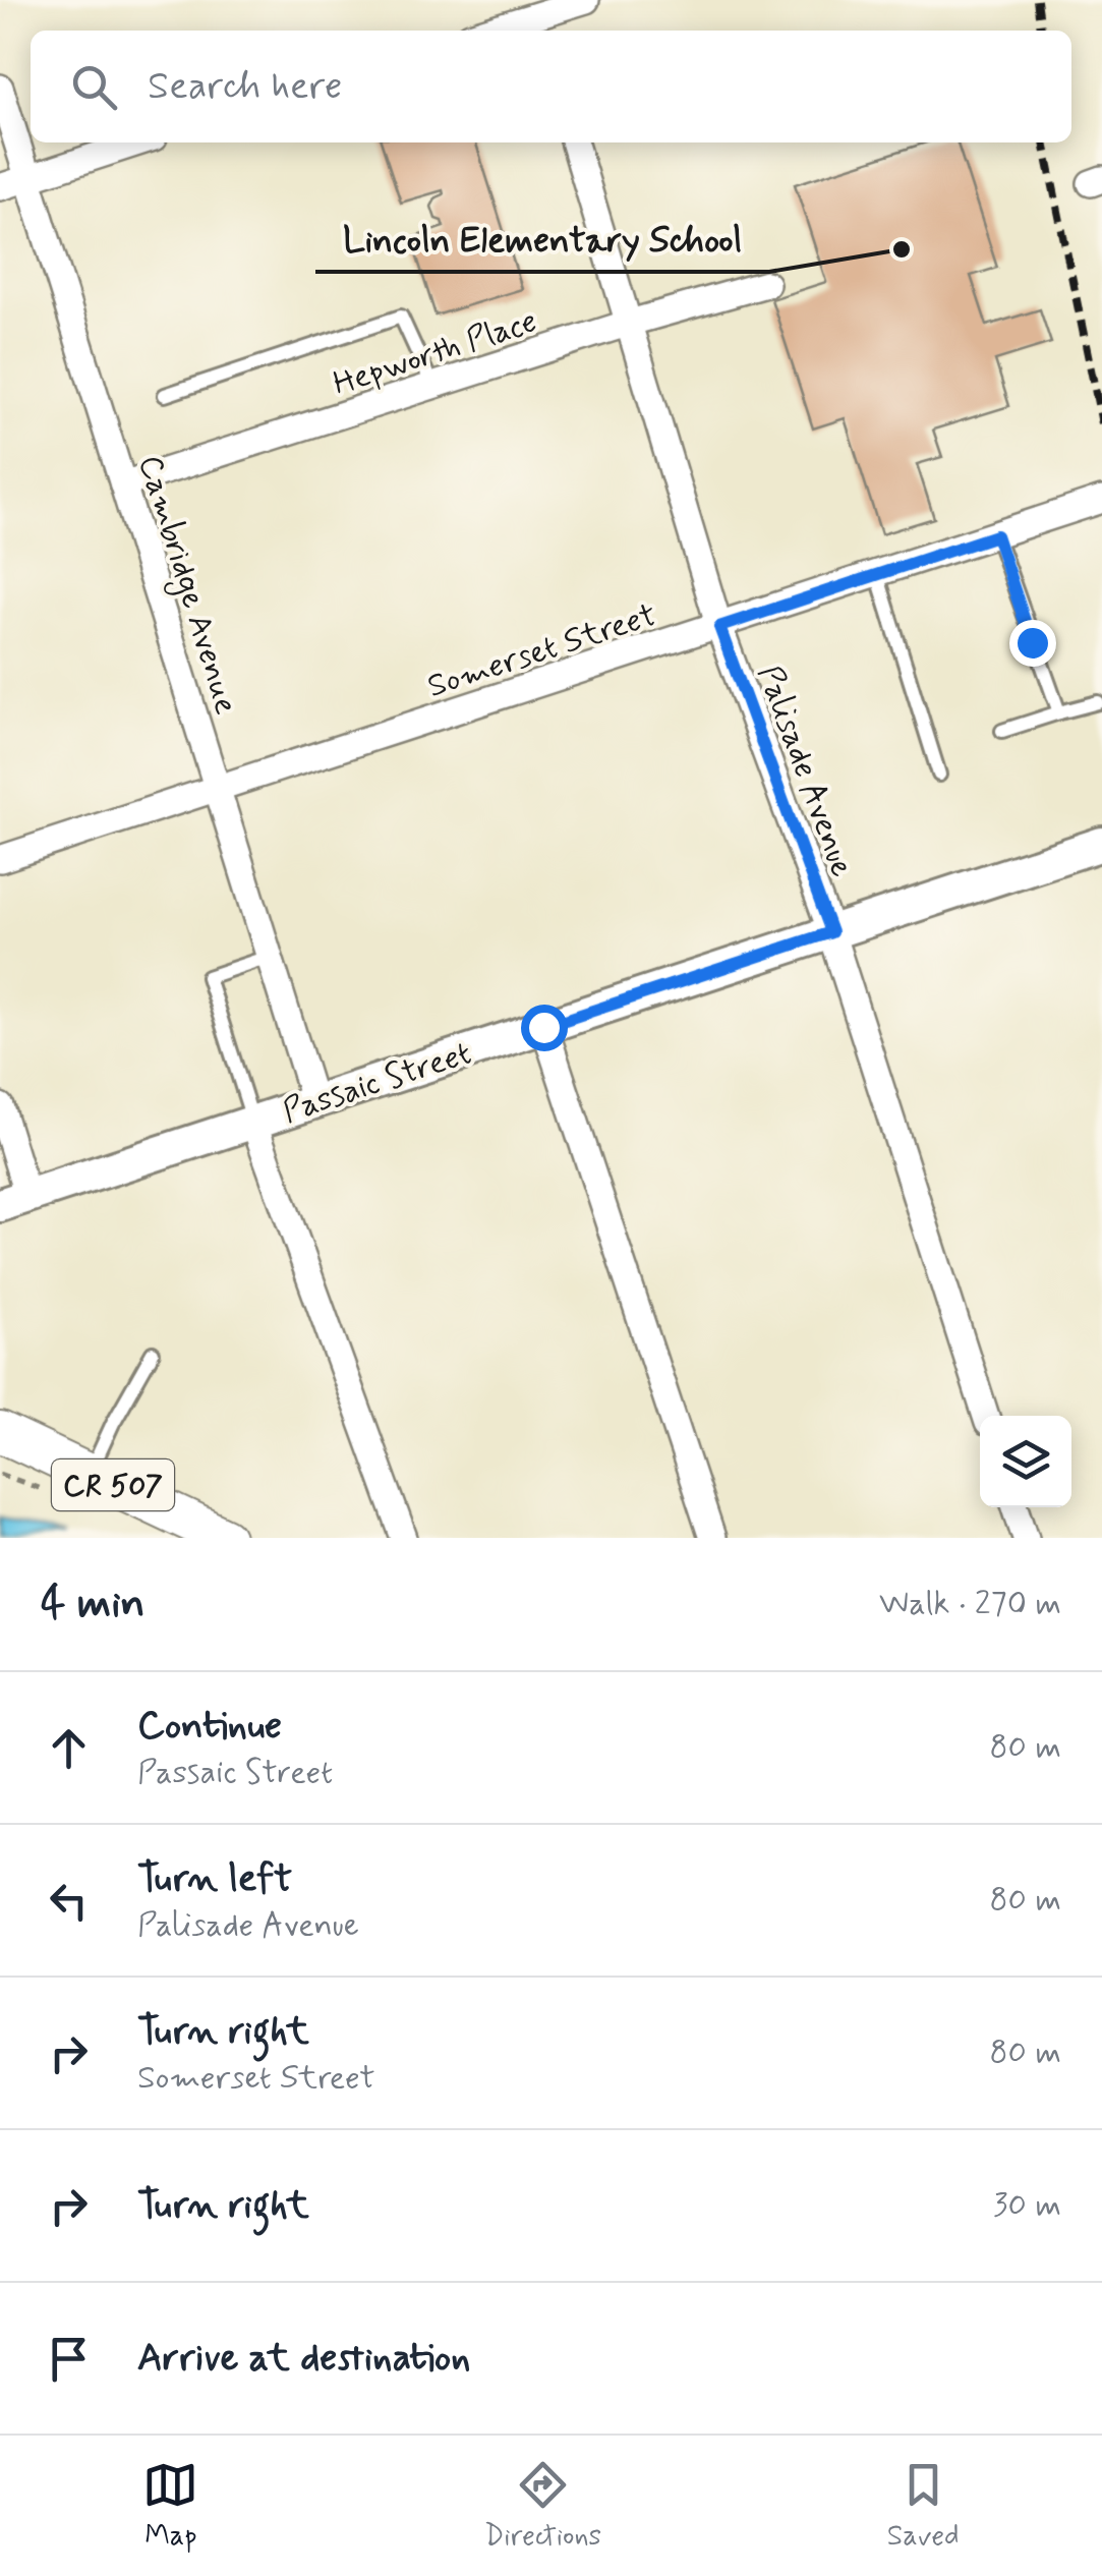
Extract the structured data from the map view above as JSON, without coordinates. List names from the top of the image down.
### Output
{
  "streets": {
    "main road": ["Passaic Street", "CR 507"],
    "street": [
      "Hepworth Place",
      "Cambridge Avenue",
      "Somerset Street",
      "Palisade Avenue"
    ]
  },
  "crossings": [
    ["Hepworth Place", "Cambridge Avenue"],
    ["Hepworth Place", "Palisade Avenue"],
    ["Cambridge Avenue", "Somerset Street"],
    ["Cambridge Avenue", "Passaic Street"],
    ["Somerset Street", "Palisade Avenue"],
    ["Palisade Avenue", "Passaic Street"]
  ],
  "places": ["Lincoln Elementary School"],
  "page": {
    "search": "Search here",
    "heading": ["4 min", "Walk · 270 m"],
    "list": [
      ["Continue", "Passaic Street", "80 m"],
      ["Turn left", "Palisade Avenue", "80 m"],
      ["Turn right", "Somerset Street", "80 m"],
      ["Turn right", "30 m"],
      "Arrive at destination"
    ],
    "nav": ["Map", "Directions", "Saved"]
  }
}
